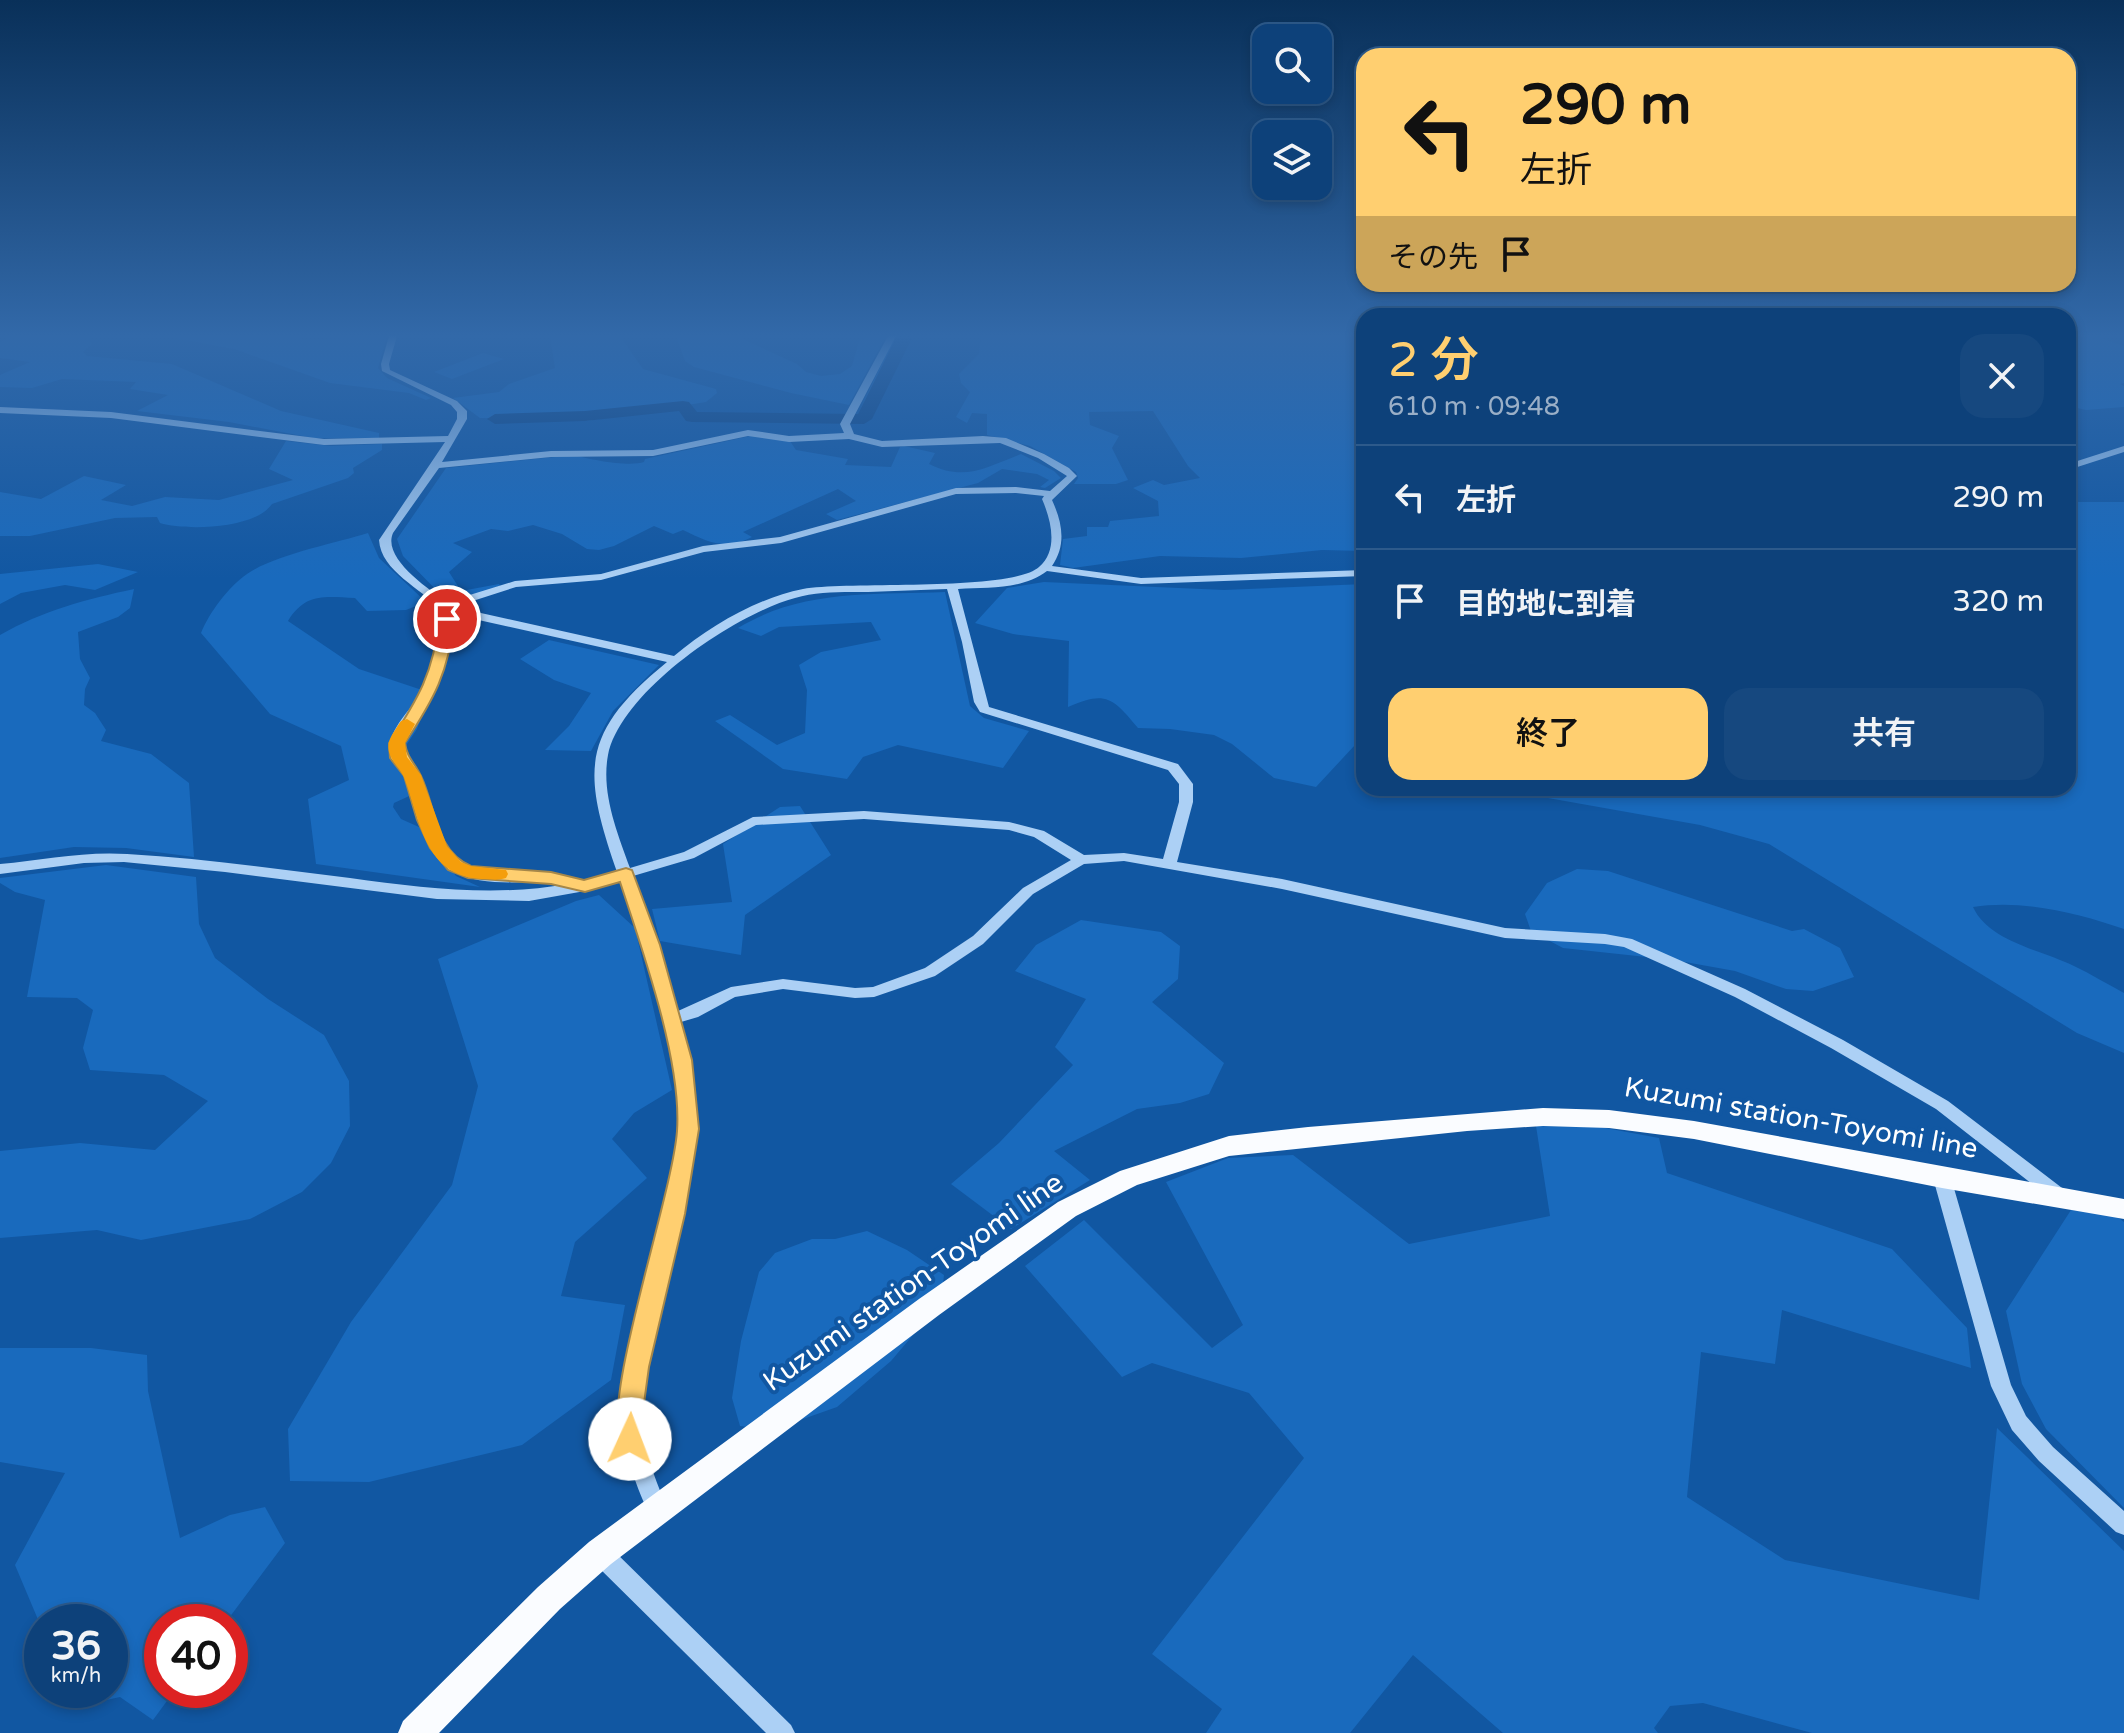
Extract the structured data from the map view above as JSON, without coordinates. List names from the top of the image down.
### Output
{
  "streets": {
    "main road": ["Kuzumi station-Toyomi line"]
  },
  "page": {
    "turn": ["290 m", "左折"],
    "then": "その先",
    "heading": ["2 分", "610 m · 09:48"],
    "list": [
      {
        "name": "左折",
        "value": "290 m"
      },
      {
        "name": "目的地に到着",
        "value": "320 m"
      }
    ],
    "buttons": ["終了", "共有"],
    "speed": "36 km/h",
    "limit": "40"
  }
}
